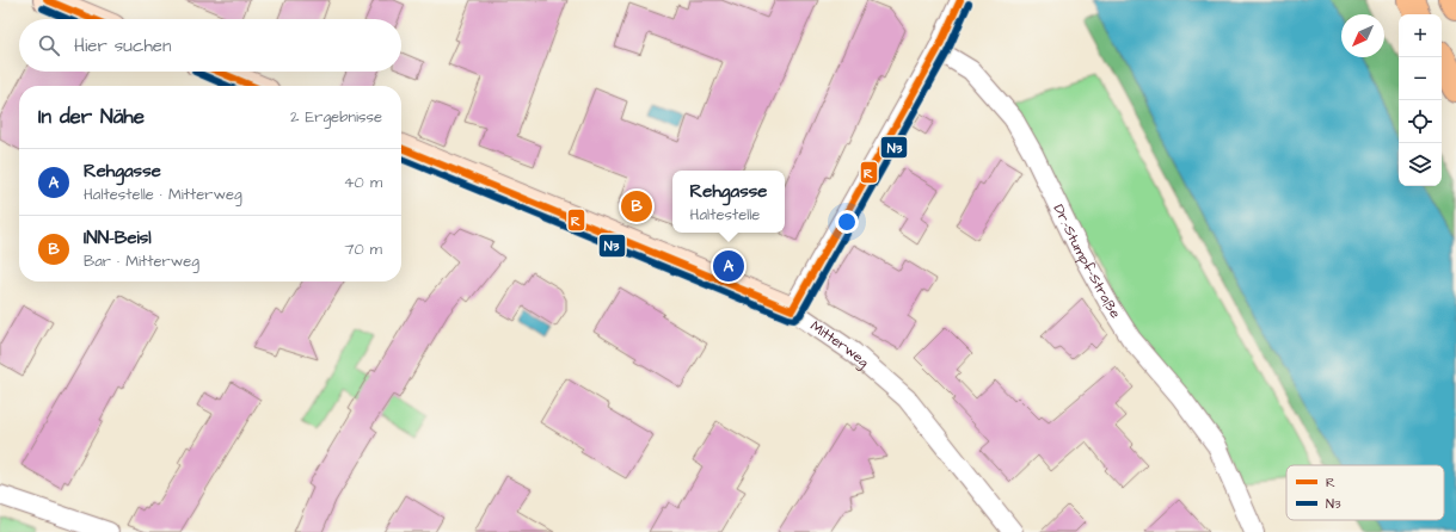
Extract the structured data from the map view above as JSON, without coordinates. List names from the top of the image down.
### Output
{
  "streets": {
    "street": ["Dr.-Stumpf-Straße", "Mitterweg"]
  },
  "lines": ["transit line R", "transit line N3"],
  "legend": ["R", "N3"],
  "north": "bottom left",
  "page": {
    "map_buttons": ["+", "−"],
    "search": "Hier suchen",
    "heading": ["In der Nähe", "2 Ergebnisse"],
    "list": [
      {
        "mark": "A",
        "name": "Rehgasse",
        "note": "Haltestelle · Mitterweg",
        "value": "40 m"
      },
      {
        "mark": "B",
        "name": "INN-Beisl",
        "note": "Bar · Mitterweg",
        "value": "70 m"
      }
    ],
    "popup": ["Rehgasse", "Haltestelle"],
    "pins": ["B", "A"]
  }
}
